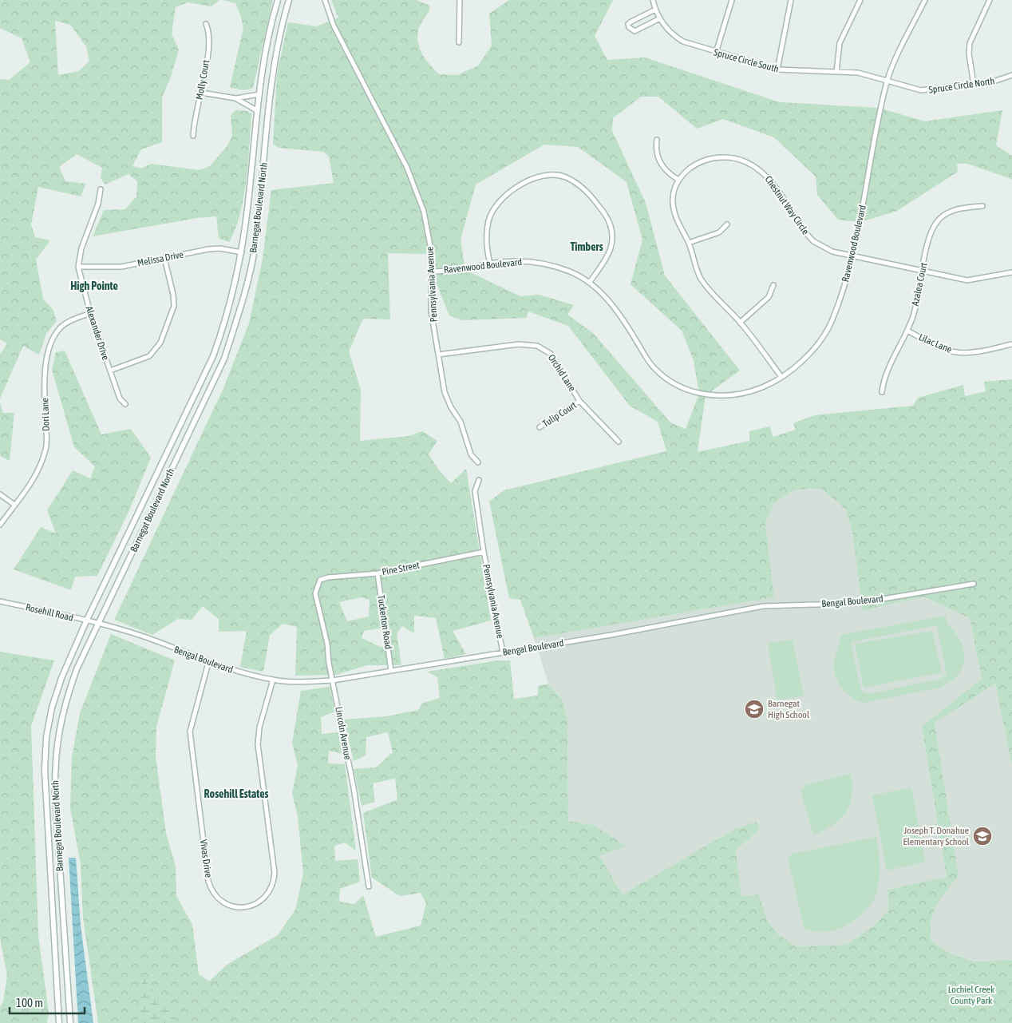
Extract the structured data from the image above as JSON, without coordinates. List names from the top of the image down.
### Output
{
  "streets": {
    "street": [
      "Spruce Circle South",
      "Molly Court",
      "Spruce Circle North",
      "Chestnut Way Circle",
      "Barnegat Boulevard North",
      "Ravenwood Boulevard",
      "Melissa Drive",
      "Pennsylvania Avenue",
      "Azalea Court",
      "Alexander Drive",
      "Lilac Lane",
      "Orchid Lane",
      "Dori Lane",
      "Tulip Court",
      "Pine Street",
      "Bengal Boulevard",
      "Rosehill Road",
      "Tuckerton Road",
      "Lincoln Avenue",
      "Vivas Drive"
    ]
  },
  "crossings": [
    ["Spruce Circle South", "Spruce Circle North"],
    ["Spruce Circle South", "Ravenwood Boulevard"],
    ["Spruce Circle North", "Ravenwood Boulevard"],
    ["Chestnut Way Circle", "Ravenwood Boulevard"],
    ["Chestnut Way Circle", "Azalea Court"],
    ["Barnegat Boulevard North", "Melissa Drive"],
    ["Barnegat Boulevard North", "Bengal Boulevard"],
    ["Barnegat Boulevard North", "Rosehill Road"],
    ["Ravenwood Boulevard", "Pennsylvania Avenue"],
    ["Melissa Drive", "Alexander Drive"],
    ["Pennsylvania Avenue", "Orchid Lane"],
    ["Pennsylvania Avenue", "Pine Street"],
    ["Pennsylvania Avenue", "Bengal Boulevard"],
    ["Azalea Court", "Lilac Lane"],
    ["Alexander Drive", "Dori Lane"],
    ["Orchid Lane", "Tulip Court"],
    ["Pine Street", "Tuckerton Road"],
    ["Pine Street", "Lincoln Avenue"],
    ["Bengal Boulevard", "Rosehill Road"],
    ["Bengal Boulevard", "Tuckerton Road"],
    ["Bengal Boulevard", "Lincoln Avenue"],
    ["Bengal Boulevard", "Vivas Drive"]
  ],
  "districts": ["Timbers", "High Pointe", "Rosehill Estates"],
  "parks": ["Lochiel Creek County Park"],
  "places": {
    "school or university": ["Barnegat High School", "Joseph T. Donahue Elementary School"]
  },
  "scale_bar": "100 m"
}
